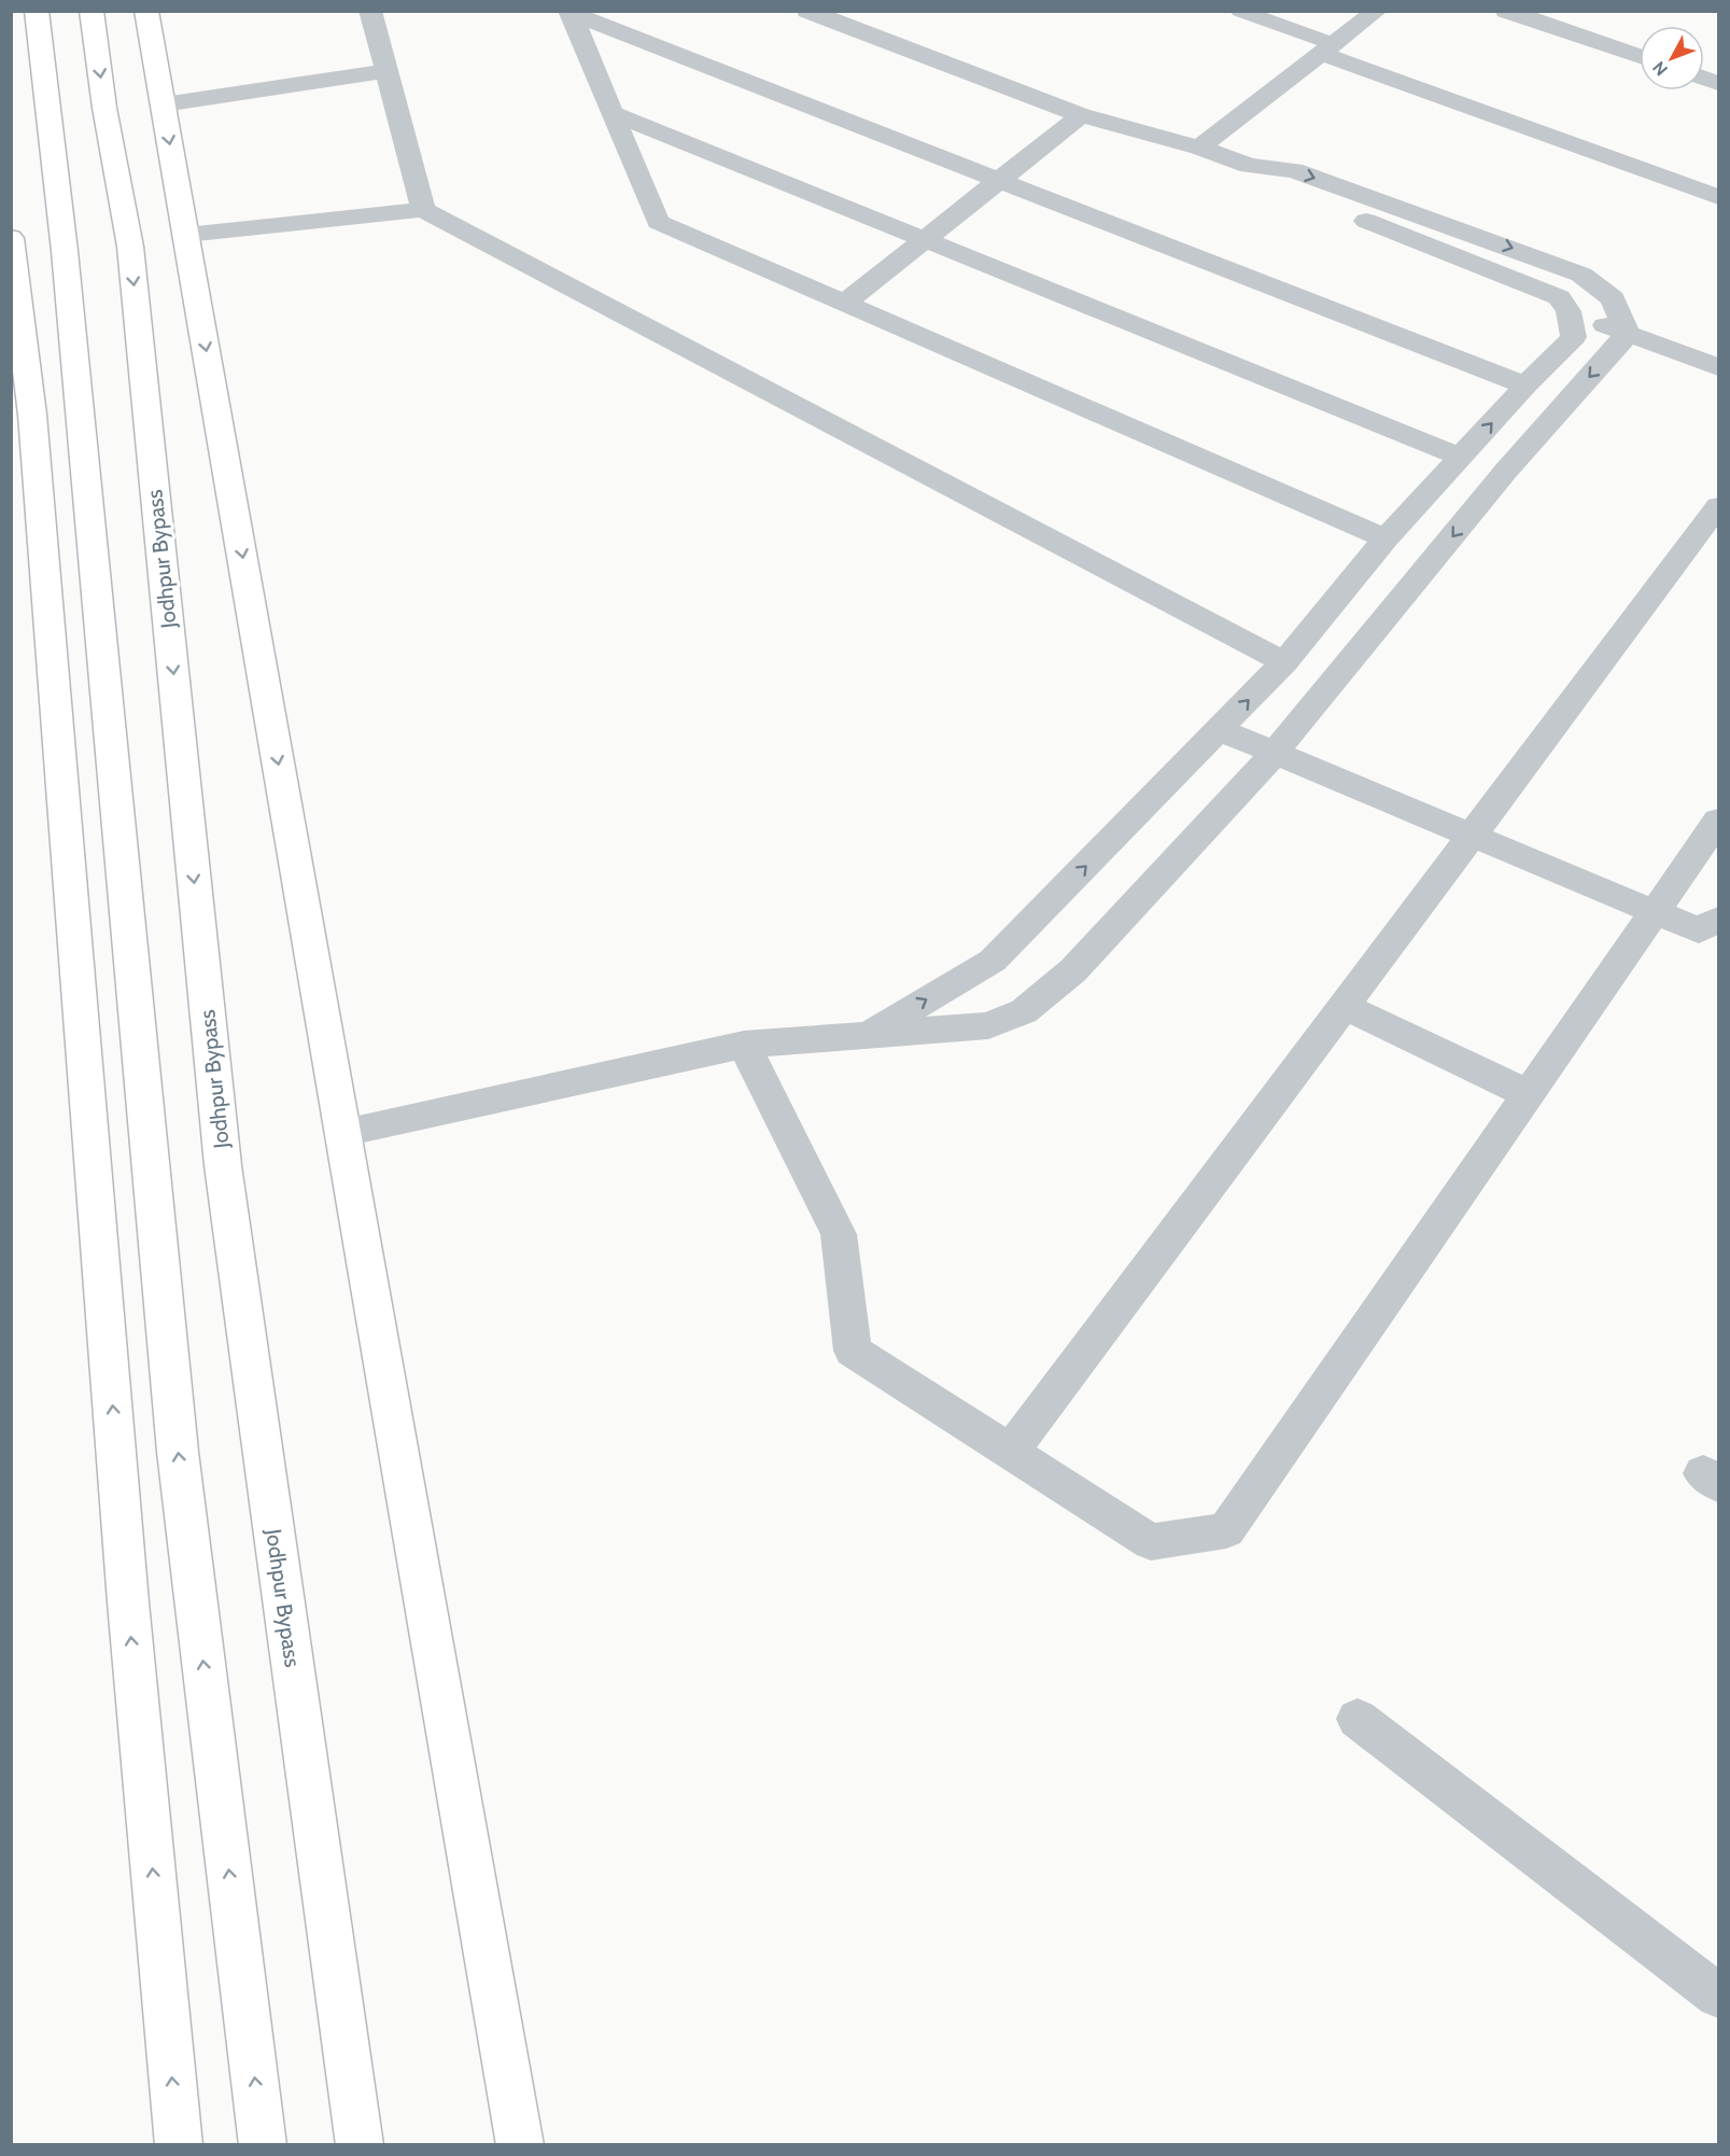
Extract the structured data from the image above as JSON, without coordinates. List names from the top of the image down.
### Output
{
  "streets": {
    "highway": ["Jodhpur Bypass"]
  },
  "north": "bottom left"
}
